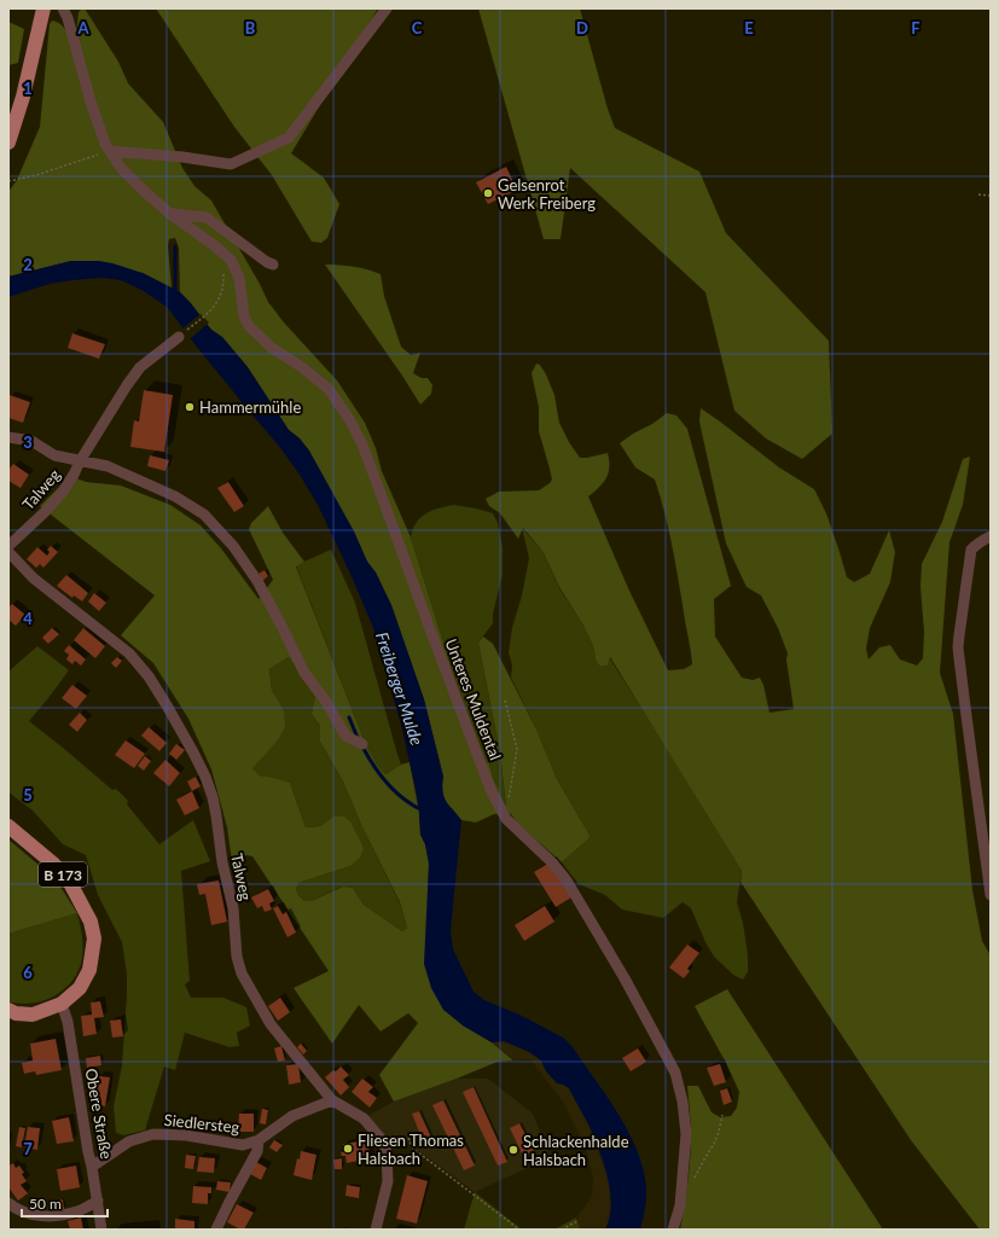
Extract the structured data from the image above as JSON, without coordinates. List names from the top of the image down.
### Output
{
  "streets": {
    "main road": ["B 173"],
    "street": [
      "Talweg",
      "Unteres Muldental",
      "Obere Straße",
      "Siedlersteg"
    ]
  },
  "crossings": [
    ["Talweg", "Siedlersteg"],
    ["B 173", "Obere Straße"],
    ["Obere Straße", "Siedlersteg"]
  ],
  "water": ["Freiberger Mulde"],
  "places": [
    "Gelsenrot Werk Freiberg",
    "Hammermühle",
    "Fliesen Thomas Halsbach",
    "Schlackenhalde Halsbach"
  ],
  "scale_bar": "50 m",
  "grid": {
    "columns": [
      "A",
      "B",
      "C",
      "D",
      "E",
      "F"
    ],
    "rows": [
      "1",
      "2",
      "3",
      "4",
      "5",
      "6",
      "7"
    ]
  }
}
